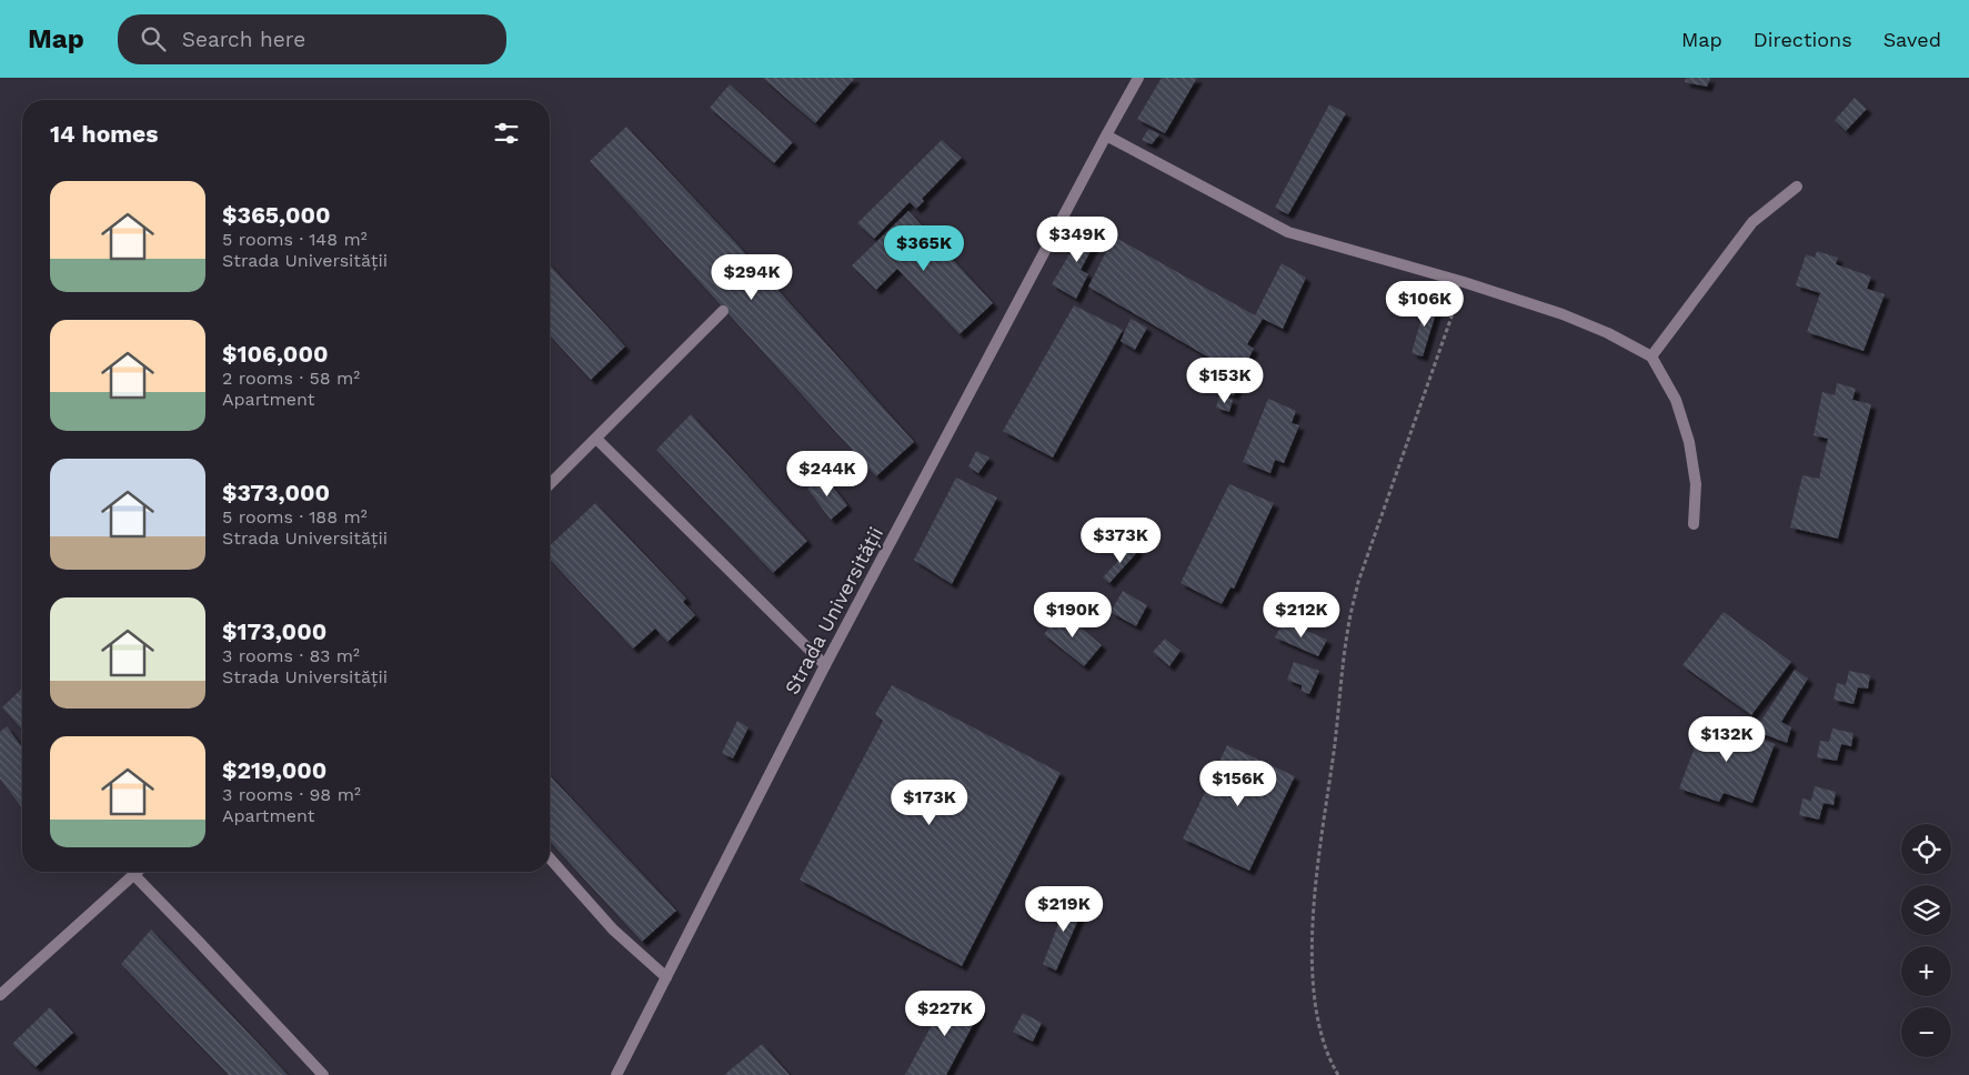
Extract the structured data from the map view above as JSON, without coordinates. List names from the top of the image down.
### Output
{
  "streets": {
    "street": ["Strada Universității"]
  },
  "page": {
    "header": "Map",
    "search": "Search here",
    "nav": ["Map", "Directions", "Saved"],
    "heading": "14 homes",
    "list": [
      {
        "name": "$365,000",
        "note": "5 rooms · 148 m² · Strada Universității"
      },
      {
        "name": "$106,000",
        "note": "2 rooms · 58 m² · Apartment"
      },
      {
        "name": "$373,000",
        "note": "5 rooms · 188 m² · Strada Universității"
      },
      {
        "name": "$173,000",
        "note": "3 rooms · 83 m² · Strada Universității"
      },
      {
        "name": "$219,000",
        "note": "3 rooms · 98 m² · Apartment"
      }
    ],
    "price": [
      "$349K",
      "$365K",
      "$294K",
      "$106K",
      "$153K",
      "$244K",
      "$373K",
      "$190K",
      "$212K",
      "$132K",
      "$156K",
      "$173K",
      "$219K",
      "$227K"
    ],
    "map_buttons": ["+", "−"]
  }
}
